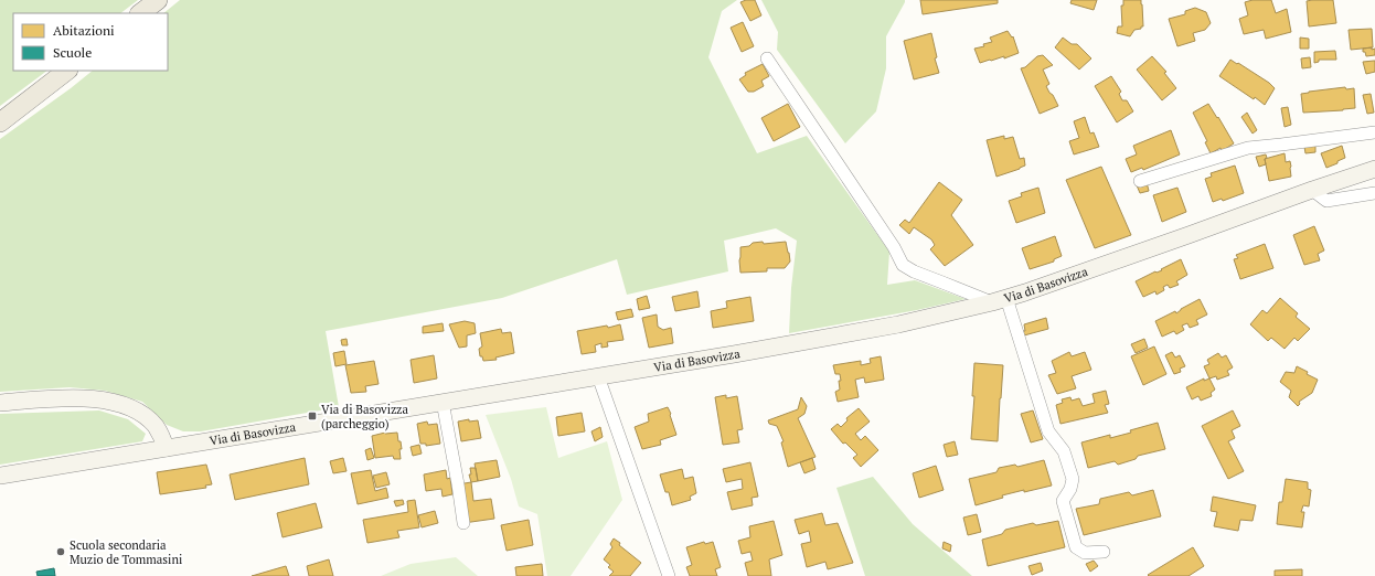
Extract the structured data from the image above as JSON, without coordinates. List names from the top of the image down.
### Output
{
  "streets": {
    "main road": ["Via di Basovizza"]
  },
  "places": {
    "transit": ["Via di Basovizza (parcheggio)"],
    "other": ["Scuola secondaria Muzio de Tommasini"]
  },
  "legend": ["Abitazioni", "Scuole"]
}
